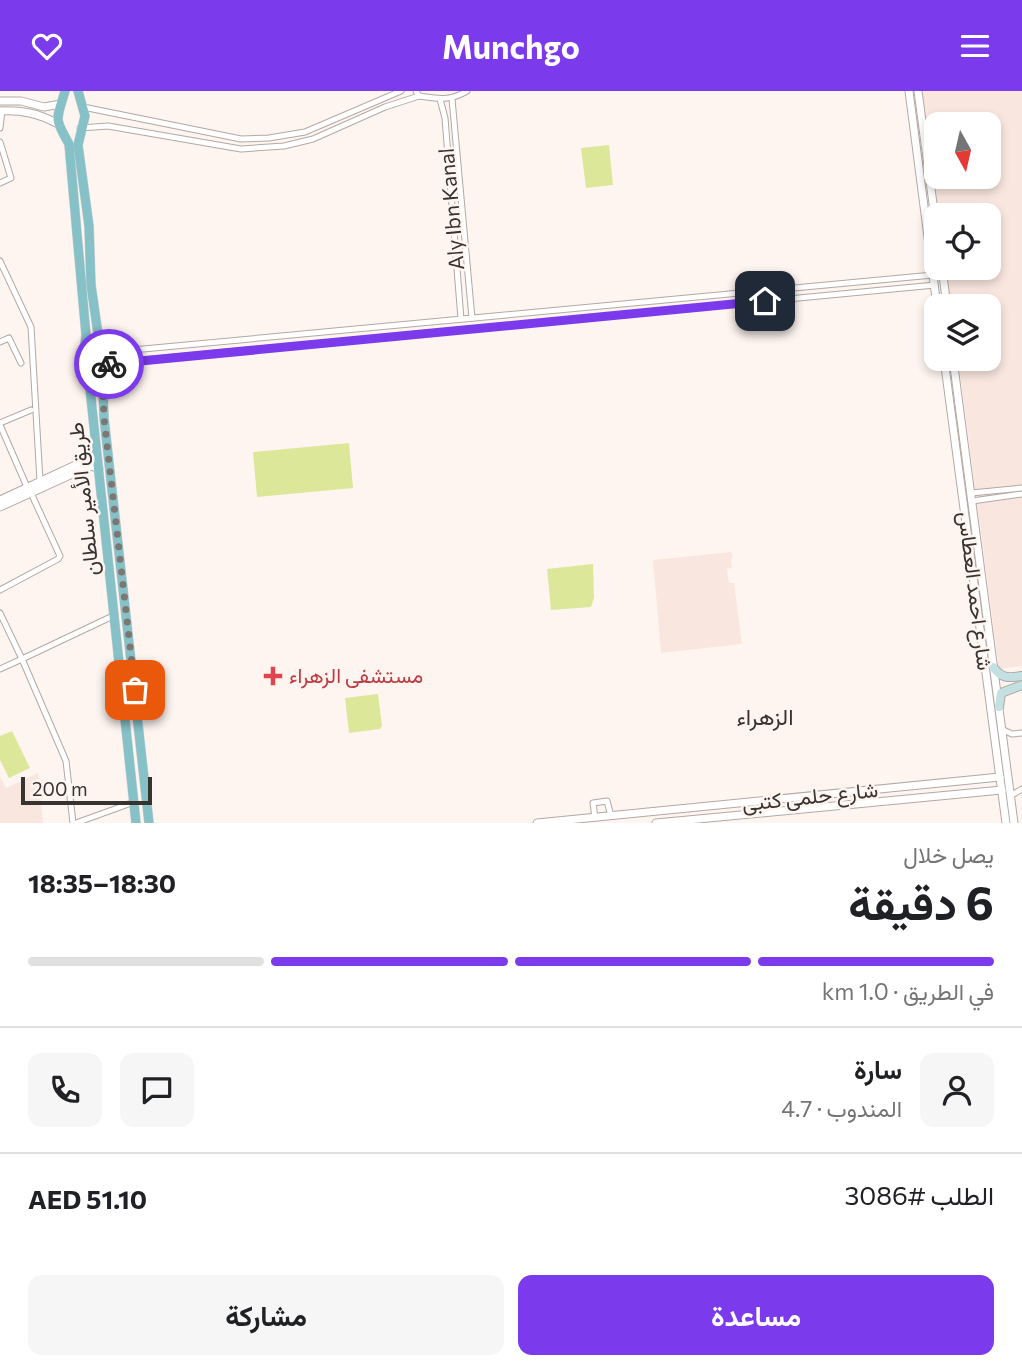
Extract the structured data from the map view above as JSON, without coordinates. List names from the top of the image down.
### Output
{
  "streets": {
    "main road": ["طريق الأمير سلطان"],
    "street": ["Aly Ibn Kanal", "شارع احمد العطاس", "شارع حلمى كتبى"]
  },
  "crossings": [
    ["شارع احمد العطاس", "شارع حلمى كتبى"]
  ],
  "districts": ["الزهراء"],
  "places": {
    "health": ["مستشفى الزهراء"]
  },
  "scale_bar": "200 m",
  "north": "bottom",
  "page": {
    "header": "Munchgo",
    "scale": "200 m",
    "heading": ["6 دقيقة", "يصل خلال", "18:30–18:35"],
    "panel": [
      "سارة",
      "المندوب · 4.7",
      "الطلب #3086",
      "AED 51.10"
    ],
    "bar": "في الطريق · 1.0 km",
    "buttons": ["مساعدة", "مشاركة"]
  }
}
